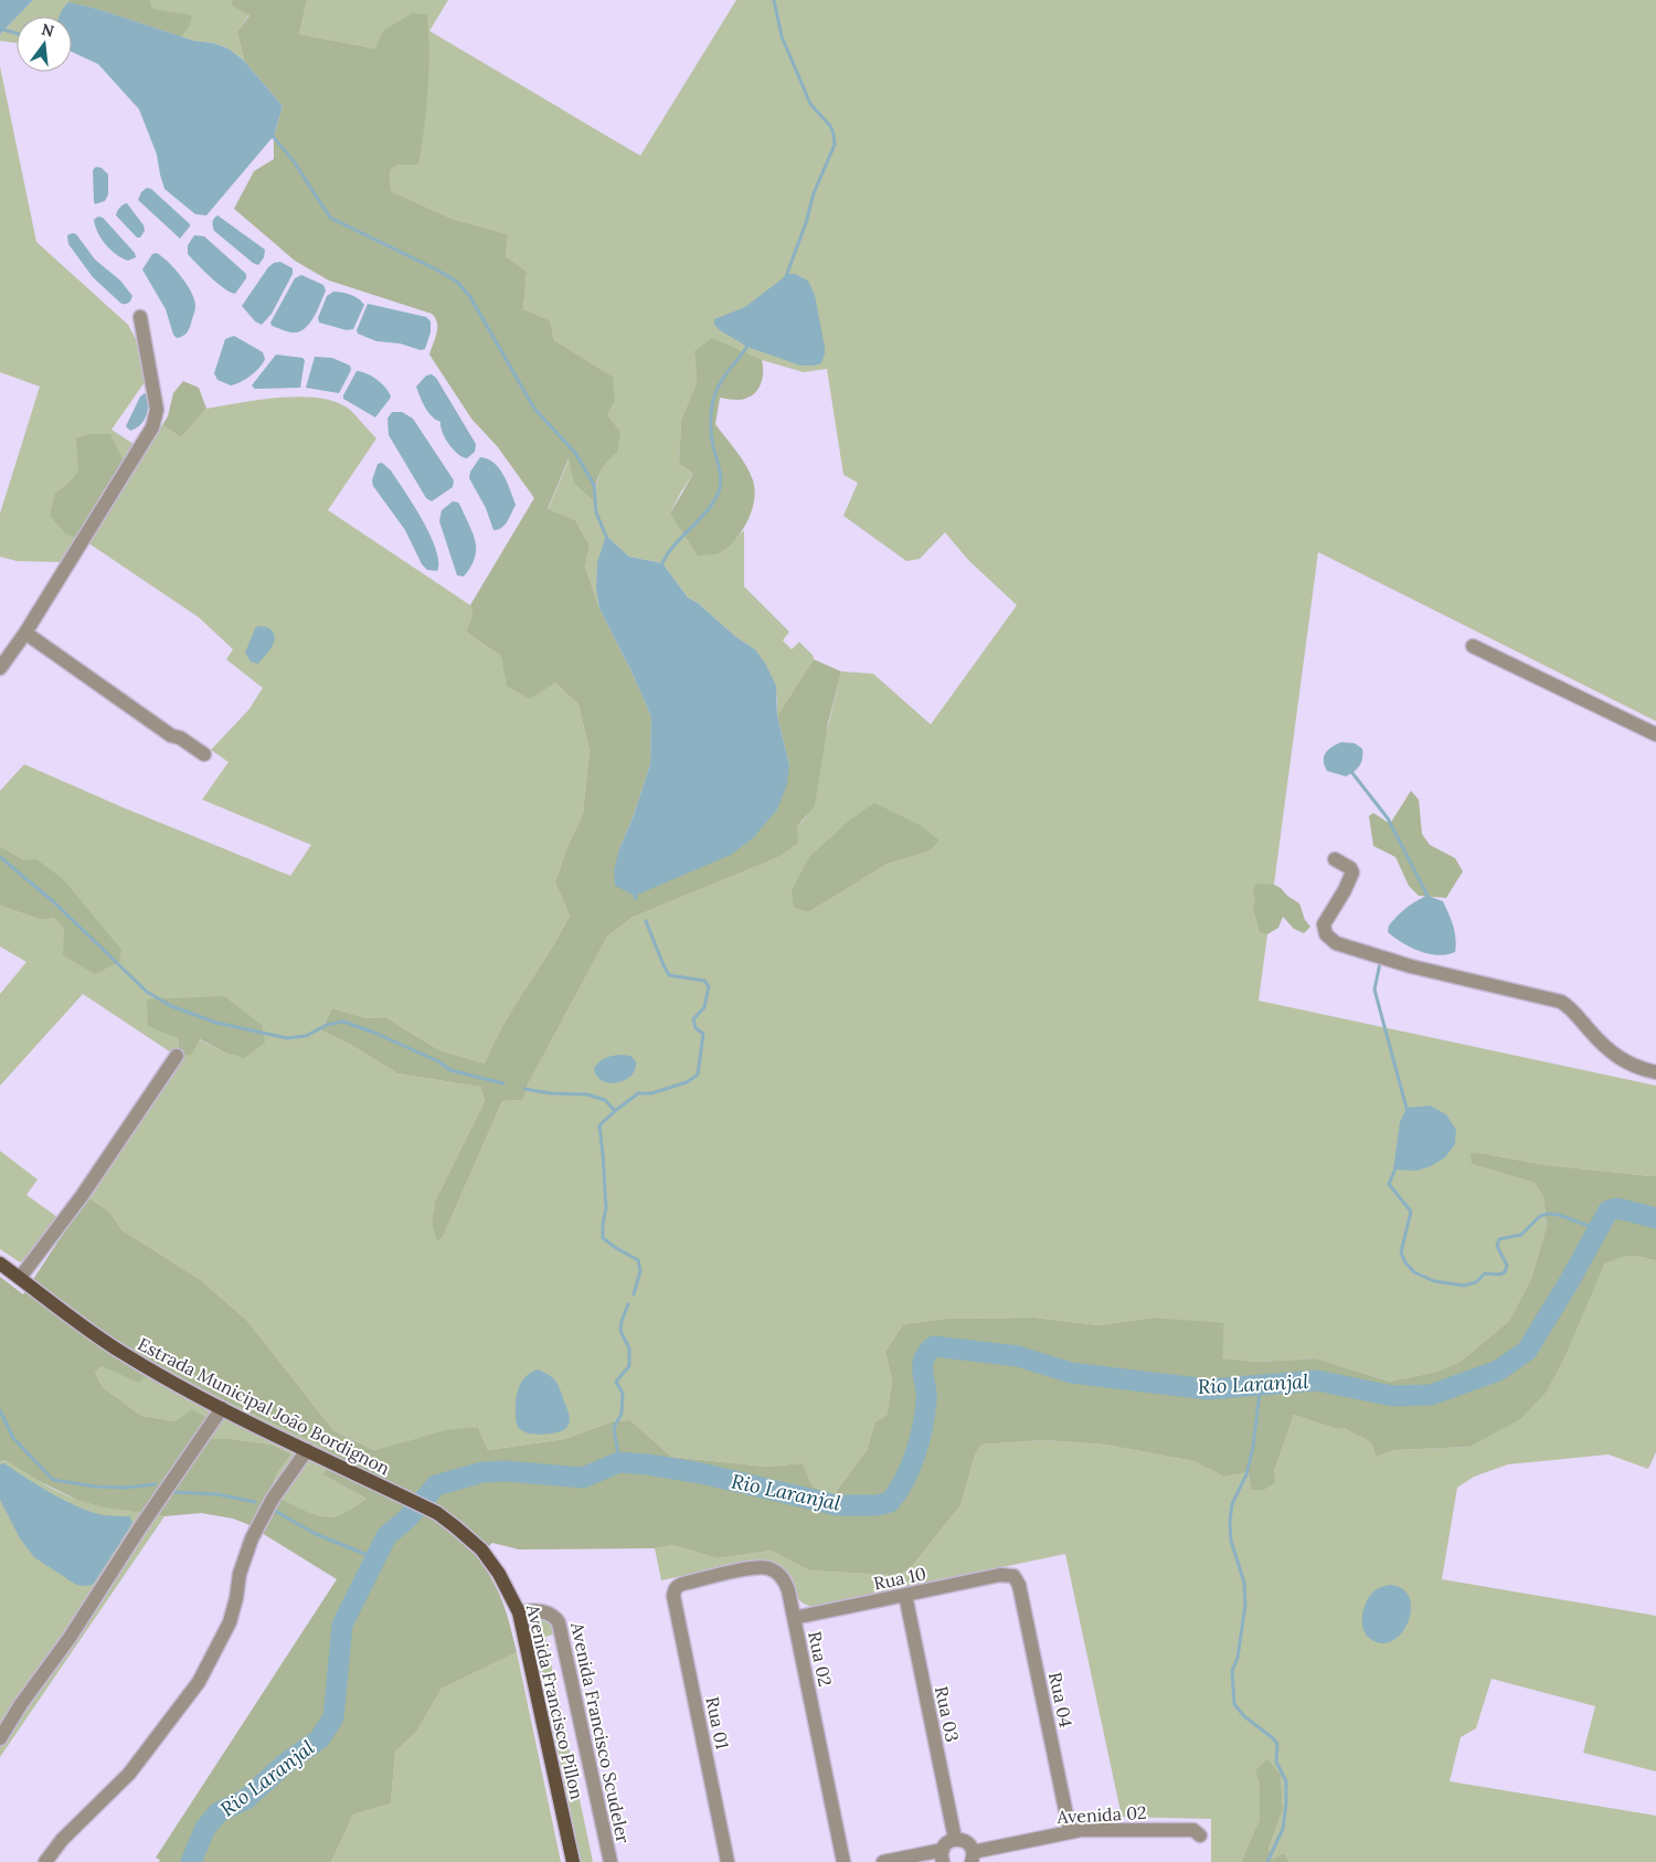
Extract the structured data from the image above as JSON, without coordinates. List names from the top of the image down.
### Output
{
  "streets": {
    "main road": ["Estrada Municipal João Bordignon", "Avenida Francisco Pillon"],
    "street": [
      "Rua 10",
      "Rua 02",
      "Rua 04",
      "Rua 03",
      "Rua 01",
      "Avenida Francisco Scudeler",
      "Avenida 02"
    ]
  },
  "crossings": [
    ["Estrada Municipal João Bordignon", "Avenida Francisco Pillon"],
    ["Rua 10", "Rua 02"],
    ["Rua 10", "Rua 04"],
    ["Rua 10", "Rua 03"],
    ["Rua 02", "Rua 01"],
    ["Rua 04", "Avenida 02"],
    ["Avenida Francisco Pillon", "Avenida Francisco Scudeler"]
  ],
  "water": ["Rio Laranjal"],
  "north": "top"
}
